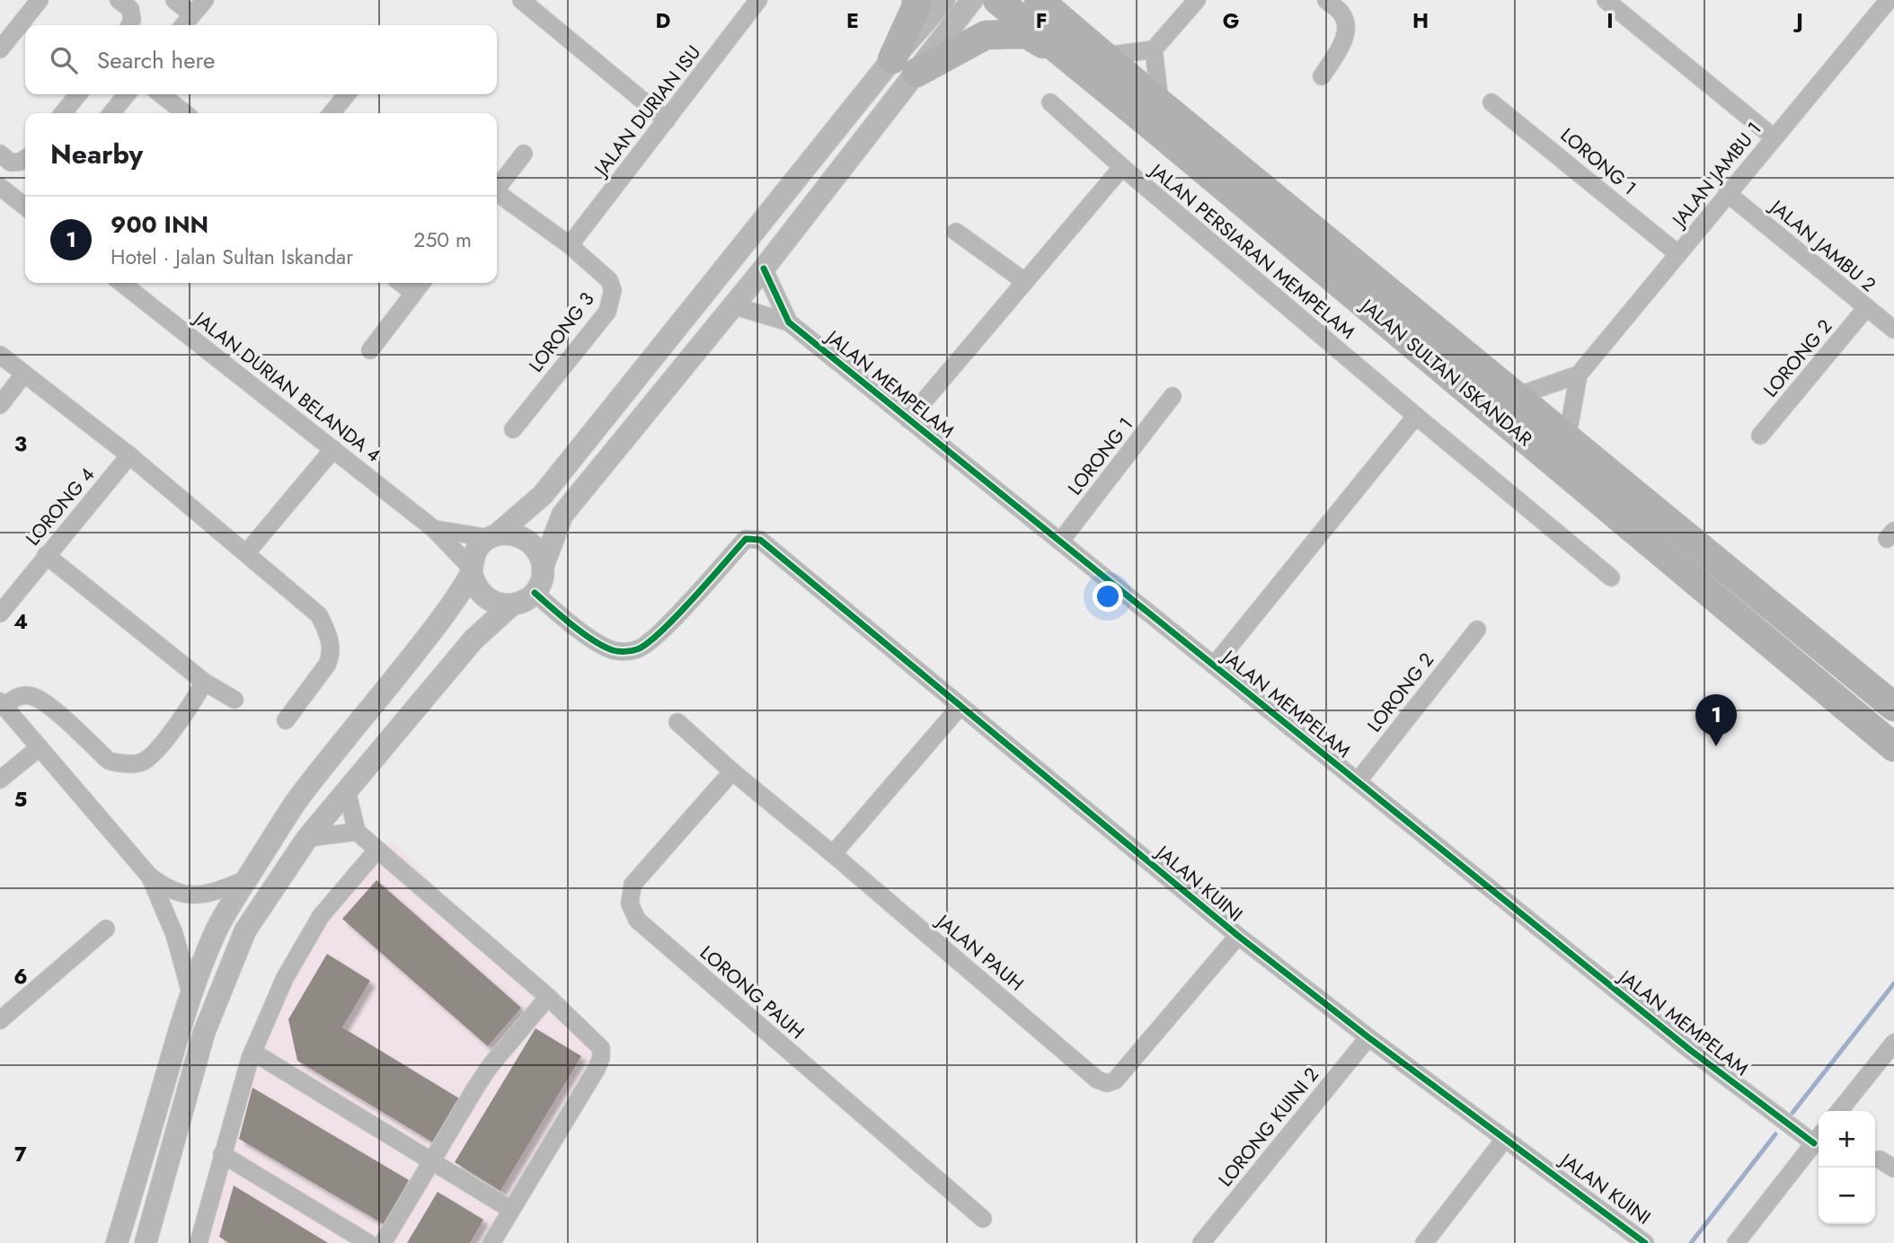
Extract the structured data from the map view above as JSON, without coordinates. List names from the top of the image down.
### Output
{
  "streets": {
    "main road": ["JALAN SULTAN ISKANDAR"],
    "street": [
      "JALAN DURIAN ISU",
      "LORONG 1",
      "JALAN JAMBU 1",
      "JALAN JAMBU 2",
      "JALAN PERSIARAN MEMPELAM",
      "LORONG 3",
      "LORONG 2",
      "JALAN MEMPELAM",
      "JALAN DURIAN BELANDA 4",
      "LORONG 4",
      "JALAN KUINI",
      "JALAN PAUH",
      "LORONG PAUH",
      "LORONG KUINI 2"
    ]
  },
  "crossings": [
    ["JALAN DURIAN ISU", "LORONG 3"],
    ["LORONG 1", "JALAN JAMBU 1"],
    ["LORONG 1", "JALAN MEMPELAM"],
    ["JALAN JAMBU 1", "JALAN JAMBU 2"],
    ["JALAN JAMBU 2", "LORONG 2"],
    ["JALAN PERSIARAN MEMPELAM", "JALAN MEMPELAM"],
    ["LORONG 2", "JALAN MEMPELAM"],
    ["JALAN DURIAN BELANDA 4", "JALAN KUINI"],
    ["JALAN KUINI", "JALAN PAUH"],
    ["JALAN KUINI", "LORONG KUINI 2"],
    ["JALAN PAUH", "LORONG PAUH"]
  ],
  "page": {
    "search": "Search here",
    "heading": "Nearby",
    "list": [
      {
        "mark": "1",
        "name": "900 INN",
        "note": "Hotel · Jalan Sultan Iskandar",
        "value": "250 m"
      }
    ],
    "pins": "1",
    "map_buttons": ["+", "−"]
  },
  "grid": {
    "columns": [
      "D",
      "E",
      "F",
      "G",
      "H",
      "I",
      "J"
    ],
    "rows": [
      "3",
      "4",
      "5",
      "6",
      "7"
    ]
  }
}
